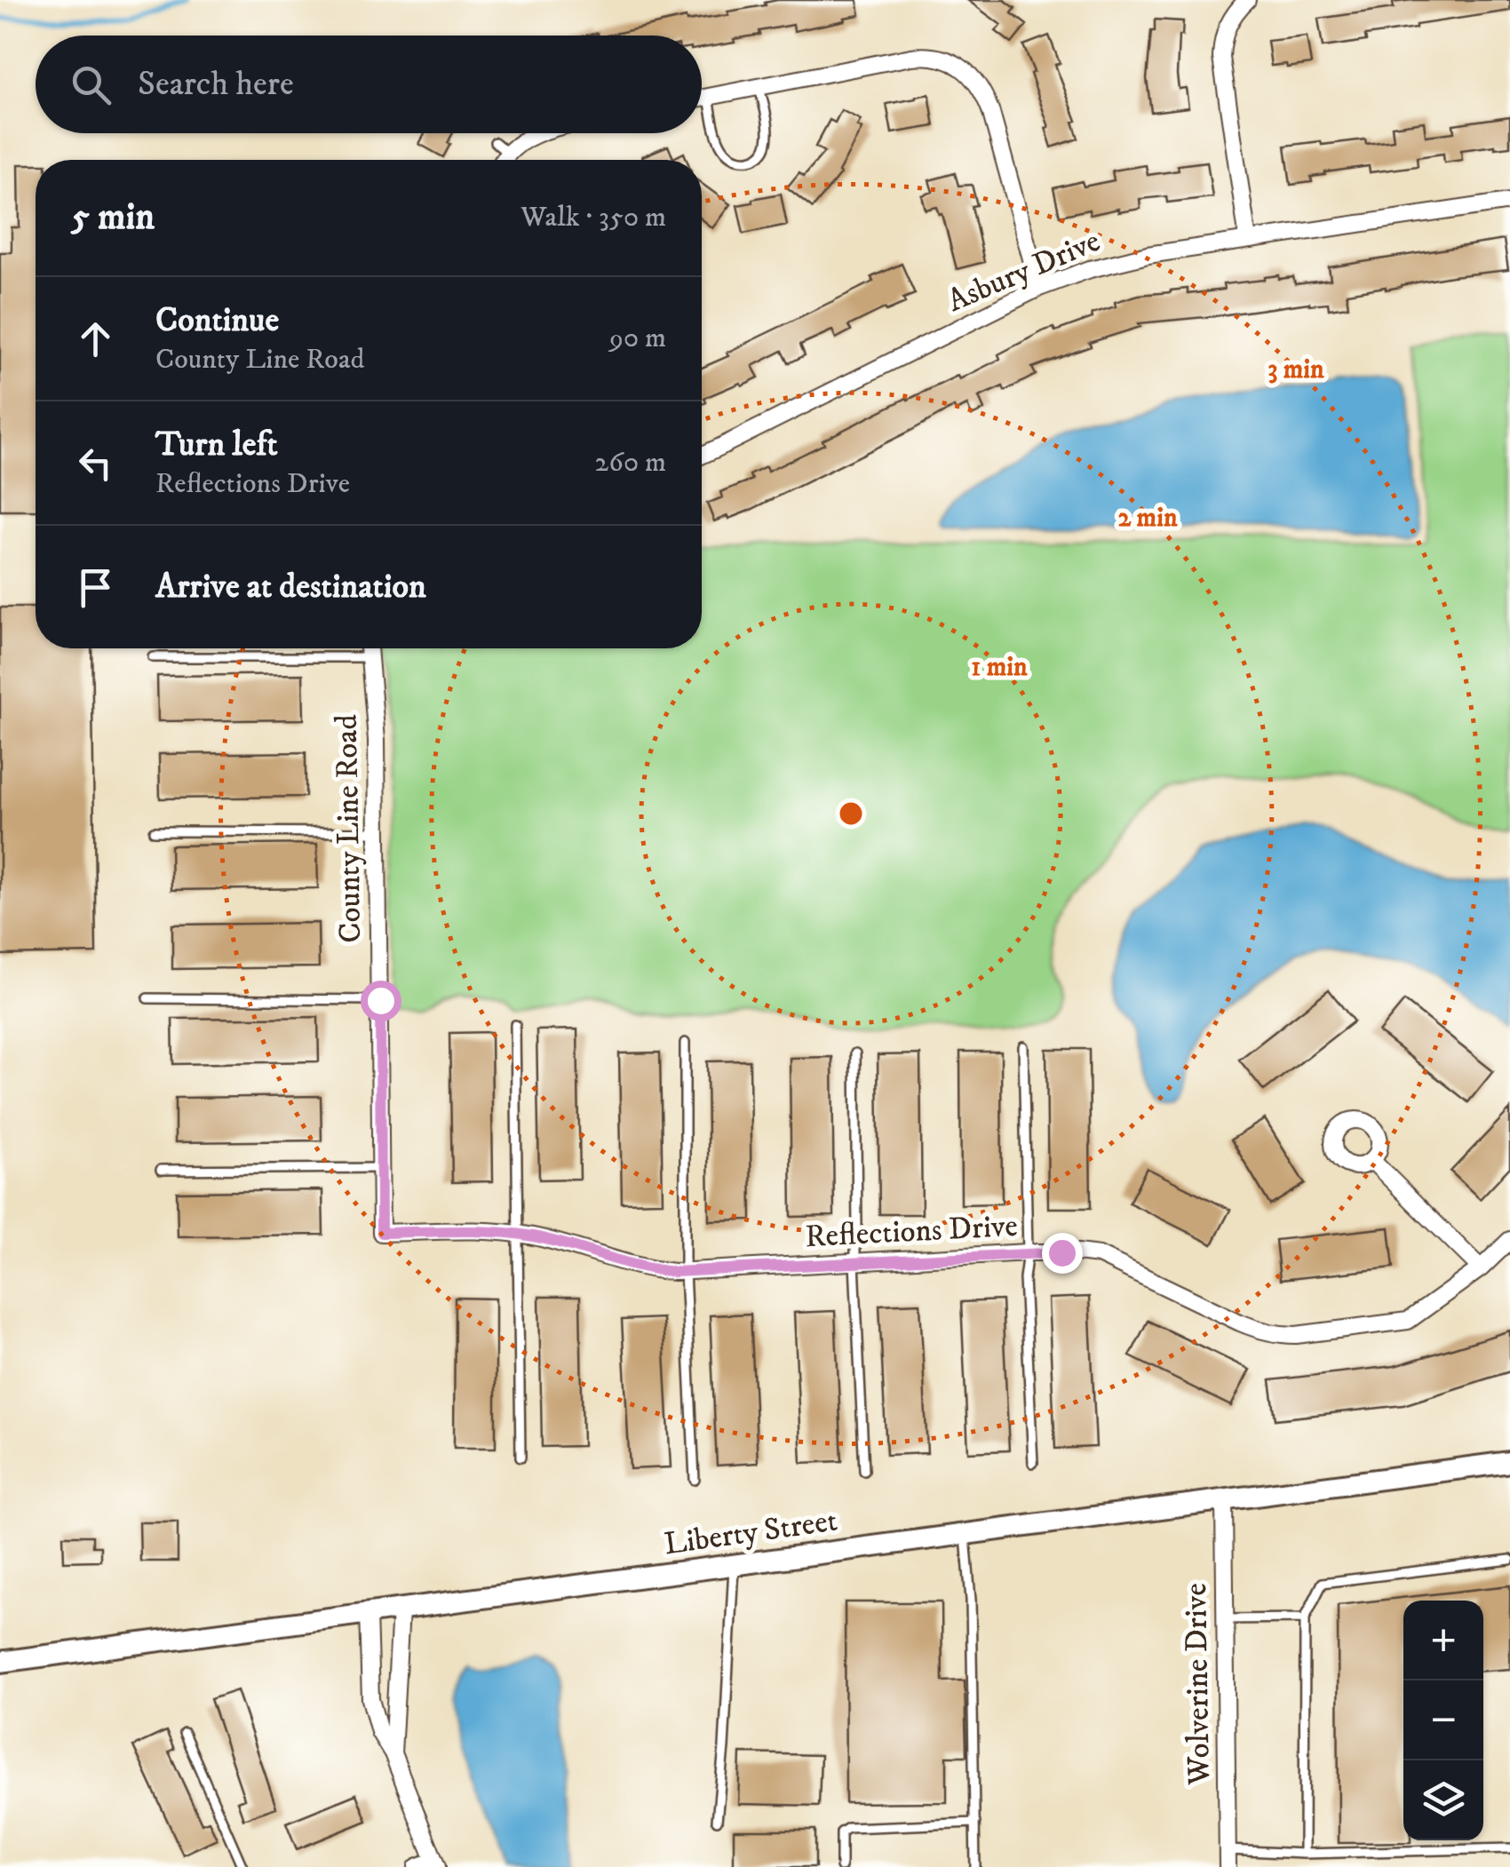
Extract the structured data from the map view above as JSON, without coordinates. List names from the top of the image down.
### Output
{
  "streets": {
    "street": [
      "Asbury Drive",
      "County Line Road",
      "Reflections Drive",
      "Liberty Street",
      "Wolverine Drive"
    ]
  },
  "crossings": [
    ["County Line Road", "Reflections Drive"],
    ["Liberty Street", "Wolverine Drive"]
  ],
  "page": {
    "search": "Search here",
    "heading": ["5 min", "Walk · 350 m"],
    "list": [
      ["Continue", "County Line Road", "90 m"],
      ["Turn left", "Reflections Drive", "260 m"],
      "Arrive at destination"
    ],
    "map_buttons": ["+", "−"]
  },
  "rings": ["3 min", "2 min", "1 min"]
}
